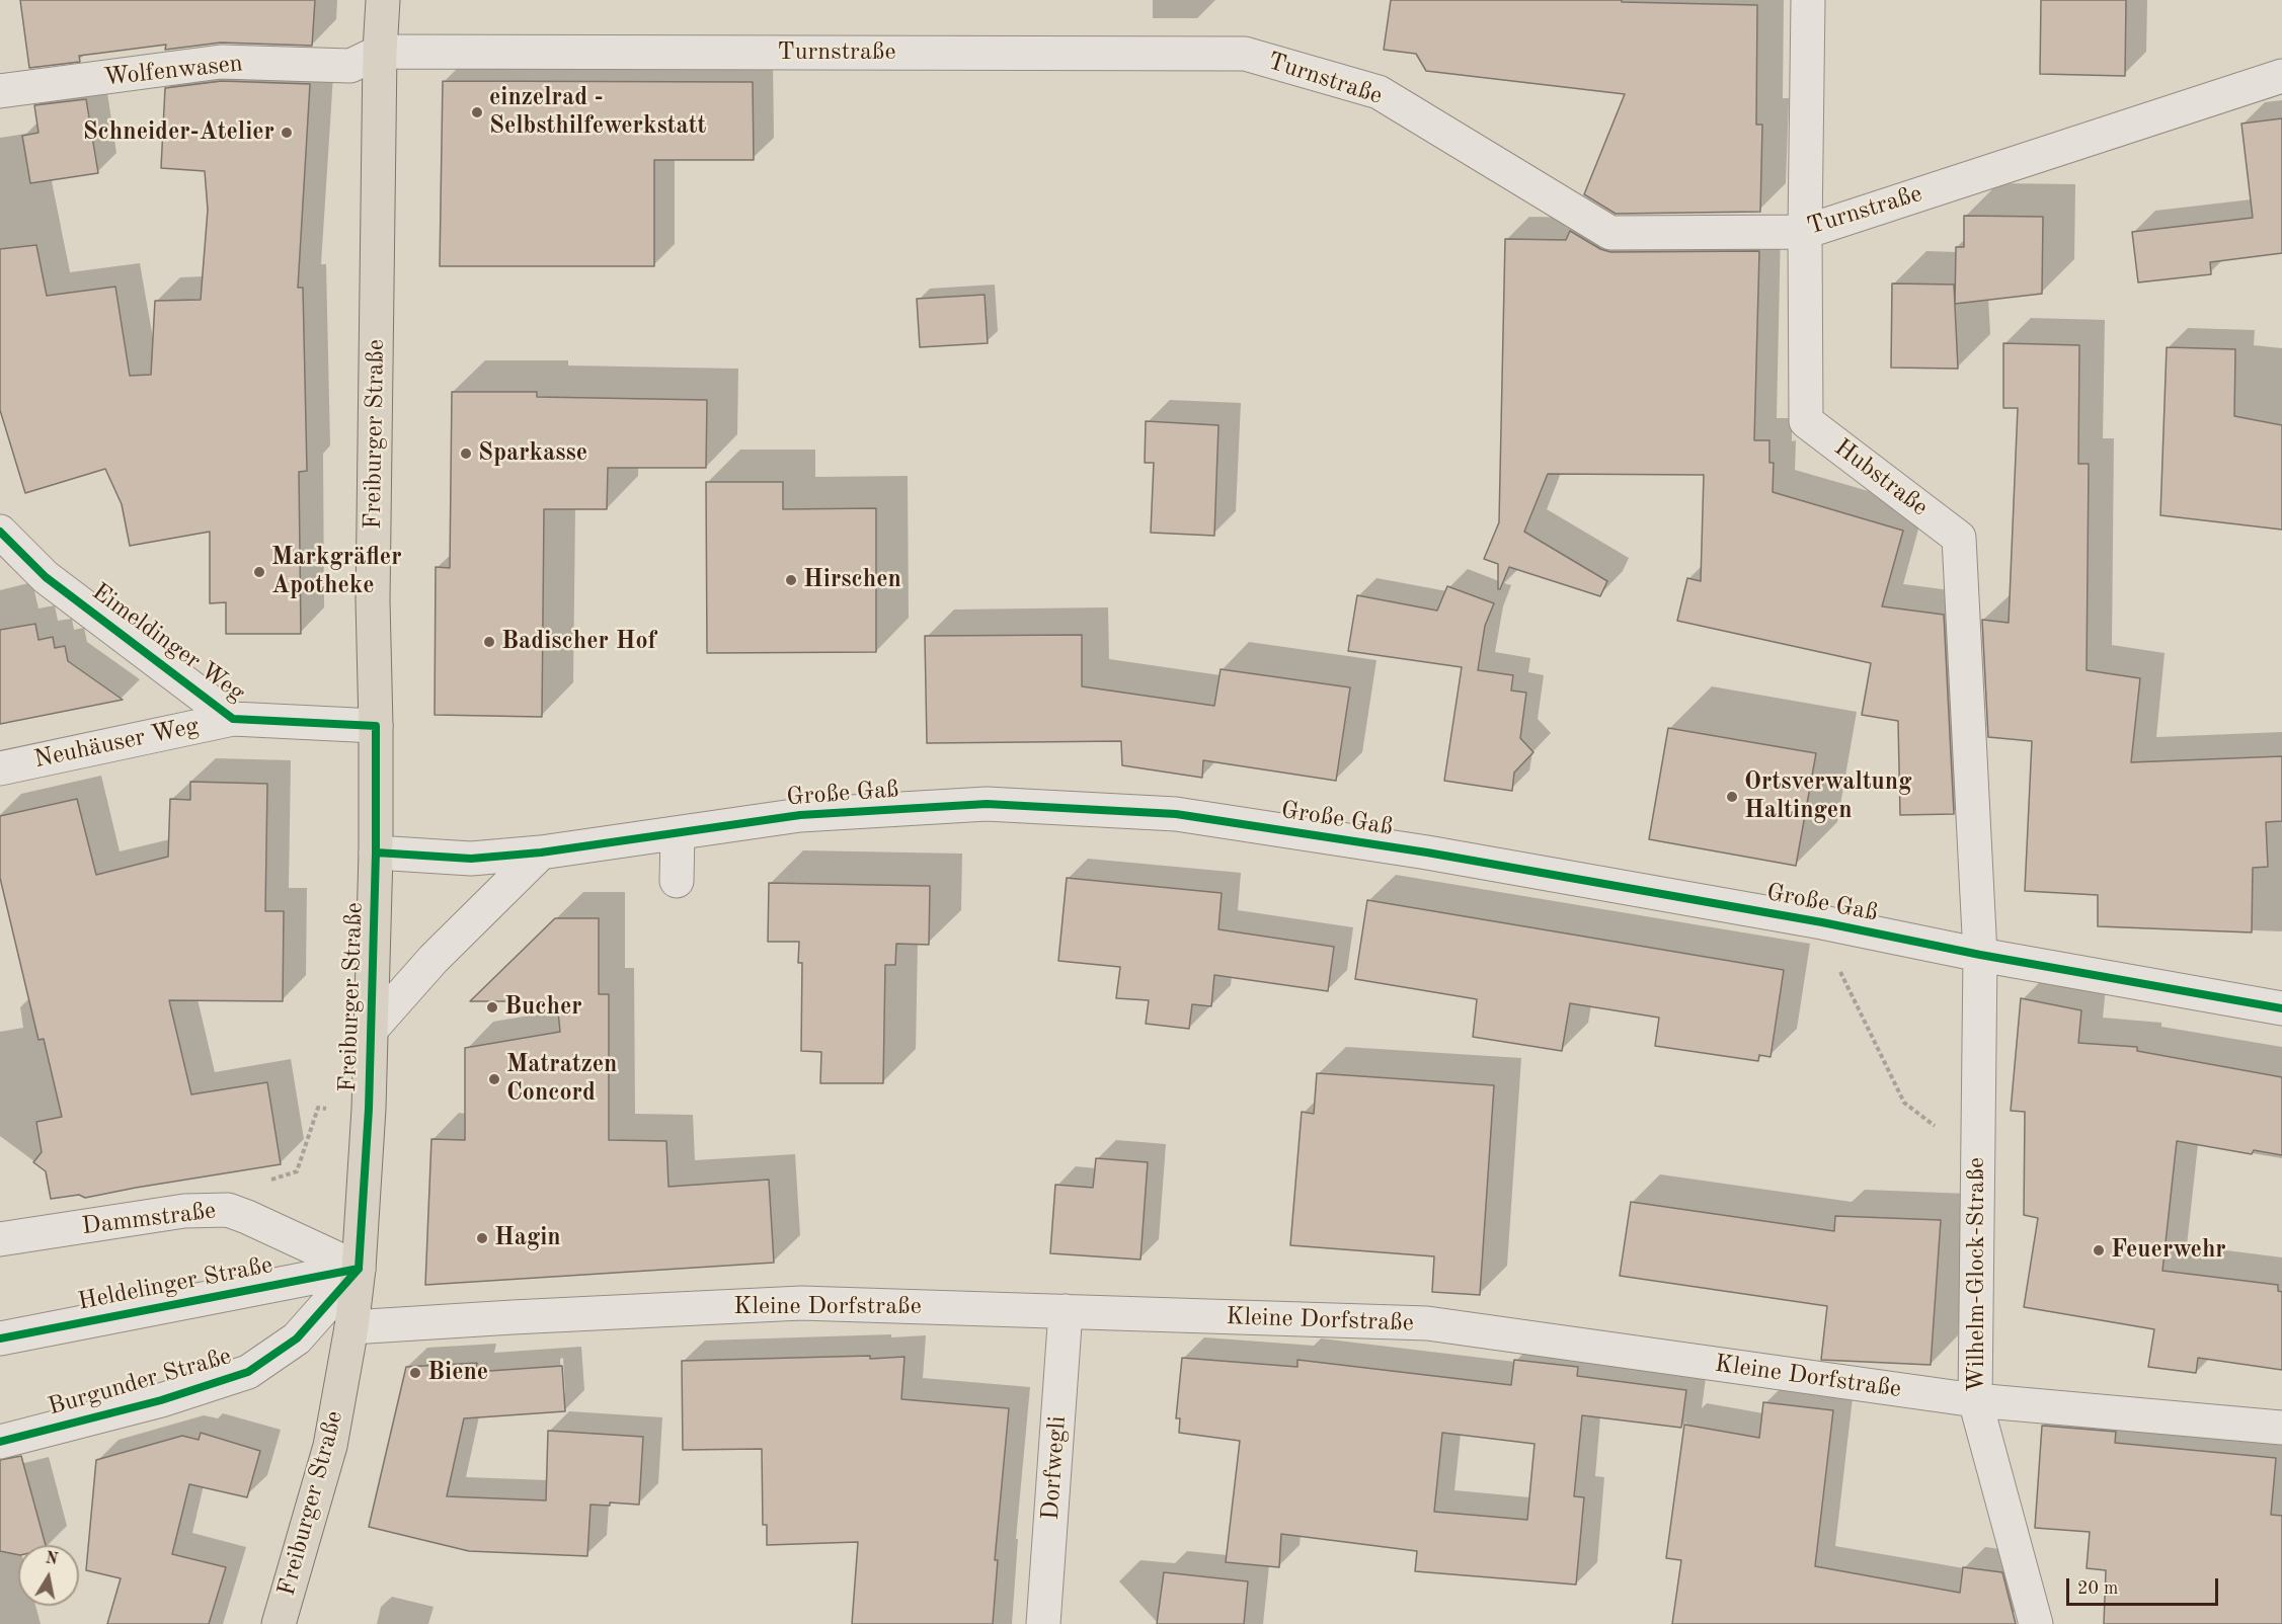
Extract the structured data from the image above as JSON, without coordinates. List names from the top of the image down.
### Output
{
  "streets": {
    "main road": ["Freiburger Straße"],
    "street": [
      "Turnstraße",
      "Wolfenwasen",
      "Hubstraße",
      "Eimeldinger Weg",
      "Neuhäuser Weg",
      "Große Gaß",
      "Dammstraße",
      "Wilhelm-Glock-Straße",
      "Heldelinger Straße",
      "Kleine Dorfstraße",
      "Burgunder Straße",
      "Dorfwegli"
    ]
  },
  "crossings": [
    ["Turnstraße", "Wolfenwasen"],
    ["Turnstraße", "Freiburger Straße"],
    ["Turnstraße", "Hubstraße"],
    ["Wolfenwasen", "Freiburger Straße"],
    ["Freiburger Straße", "Eimeldinger Weg"],
    ["Freiburger Straße", "Große Gaß"],
    ["Freiburger Straße", "Dammstraße"],
    ["Freiburger Straße", "Heldelinger Straße"],
    ["Freiburger Straße", "Kleine Dorfstraße"],
    ["Freiburger Straße", "Burgunder Straße"],
    ["Hubstraße", "Große Gaß"],
    ["Hubstraße", "Wilhelm-Glock-Straße"],
    ["Eimeldinger Weg", "Neuhäuser Weg"],
    ["Große Gaß", "Wilhelm-Glock-Straße"],
    ["Dammstraße", "Heldelinger Straße"],
    ["Dammstraße", "Burgunder Straße"],
    ["Wilhelm-Glock-Straße", "Kleine Dorfstraße"],
    ["Heldelinger Straße", "Burgunder Straße"],
    ["Kleine Dorfstraße", "Dorfwegli"]
  ],
  "places": [
    "einzelrad - Selbsthilfewerkstatt",
    "Schneider-Atelier",
    "Sparkasse",
    "Markgräfler Apotheke",
    "Hirschen",
    "Badischer Hof",
    "Ortsverwaltung Haltingen",
    "Bucher",
    "Matratzen Concord",
    "Hagin",
    "Feuerwehr",
    "Biene"
  ],
  "scale_bar": "20 m",
  "north": "top"
}
